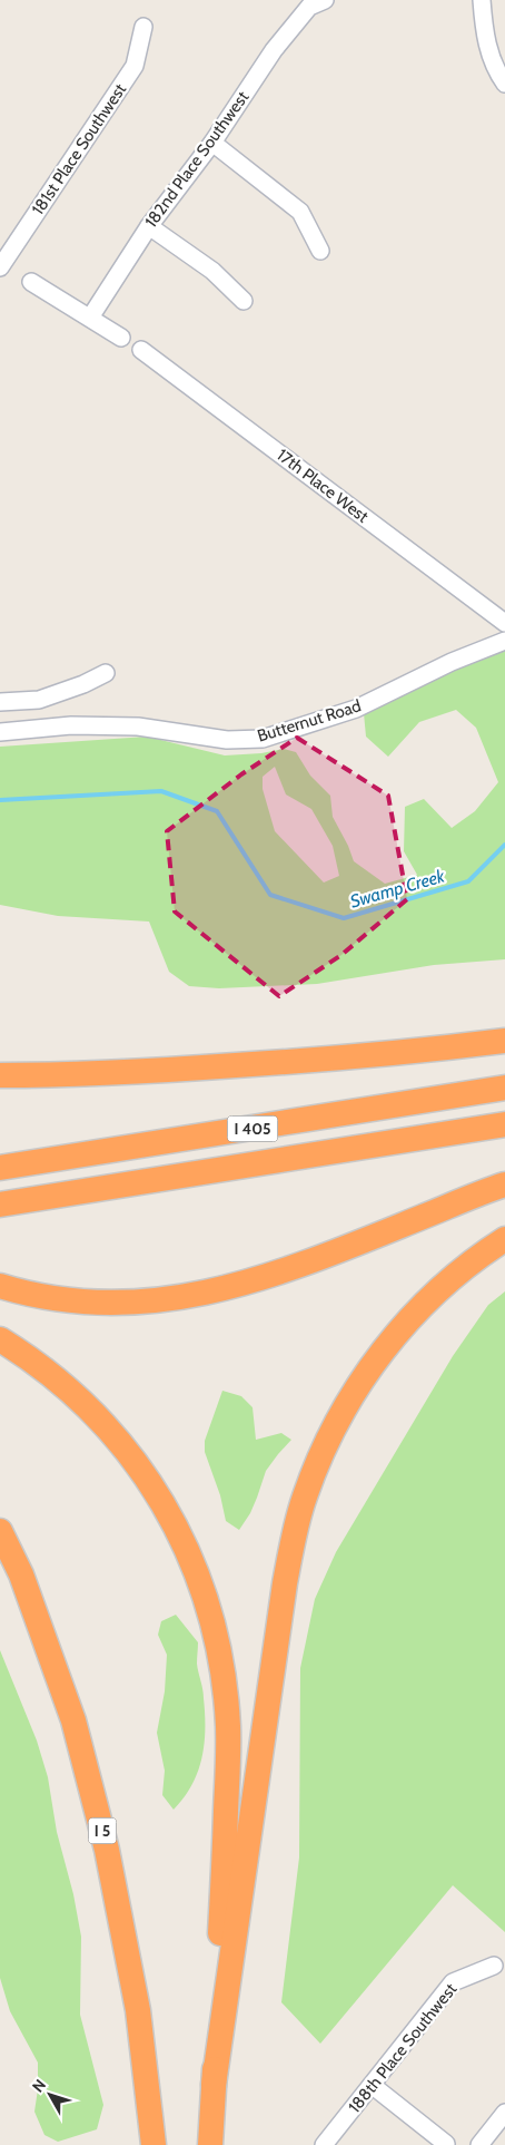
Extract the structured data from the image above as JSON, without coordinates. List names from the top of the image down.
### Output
{
  "streets": {
    "highway": ["I 405", "I 5"],
    "street": [
      "181st Place Southwest",
      "182nd Place Southwest",
      "17th Place West",
      "Butternut Road",
      "188th Place Southwest"
    ]
  },
  "water": ["Swamp Creek"],
  "north": "top left"
}
